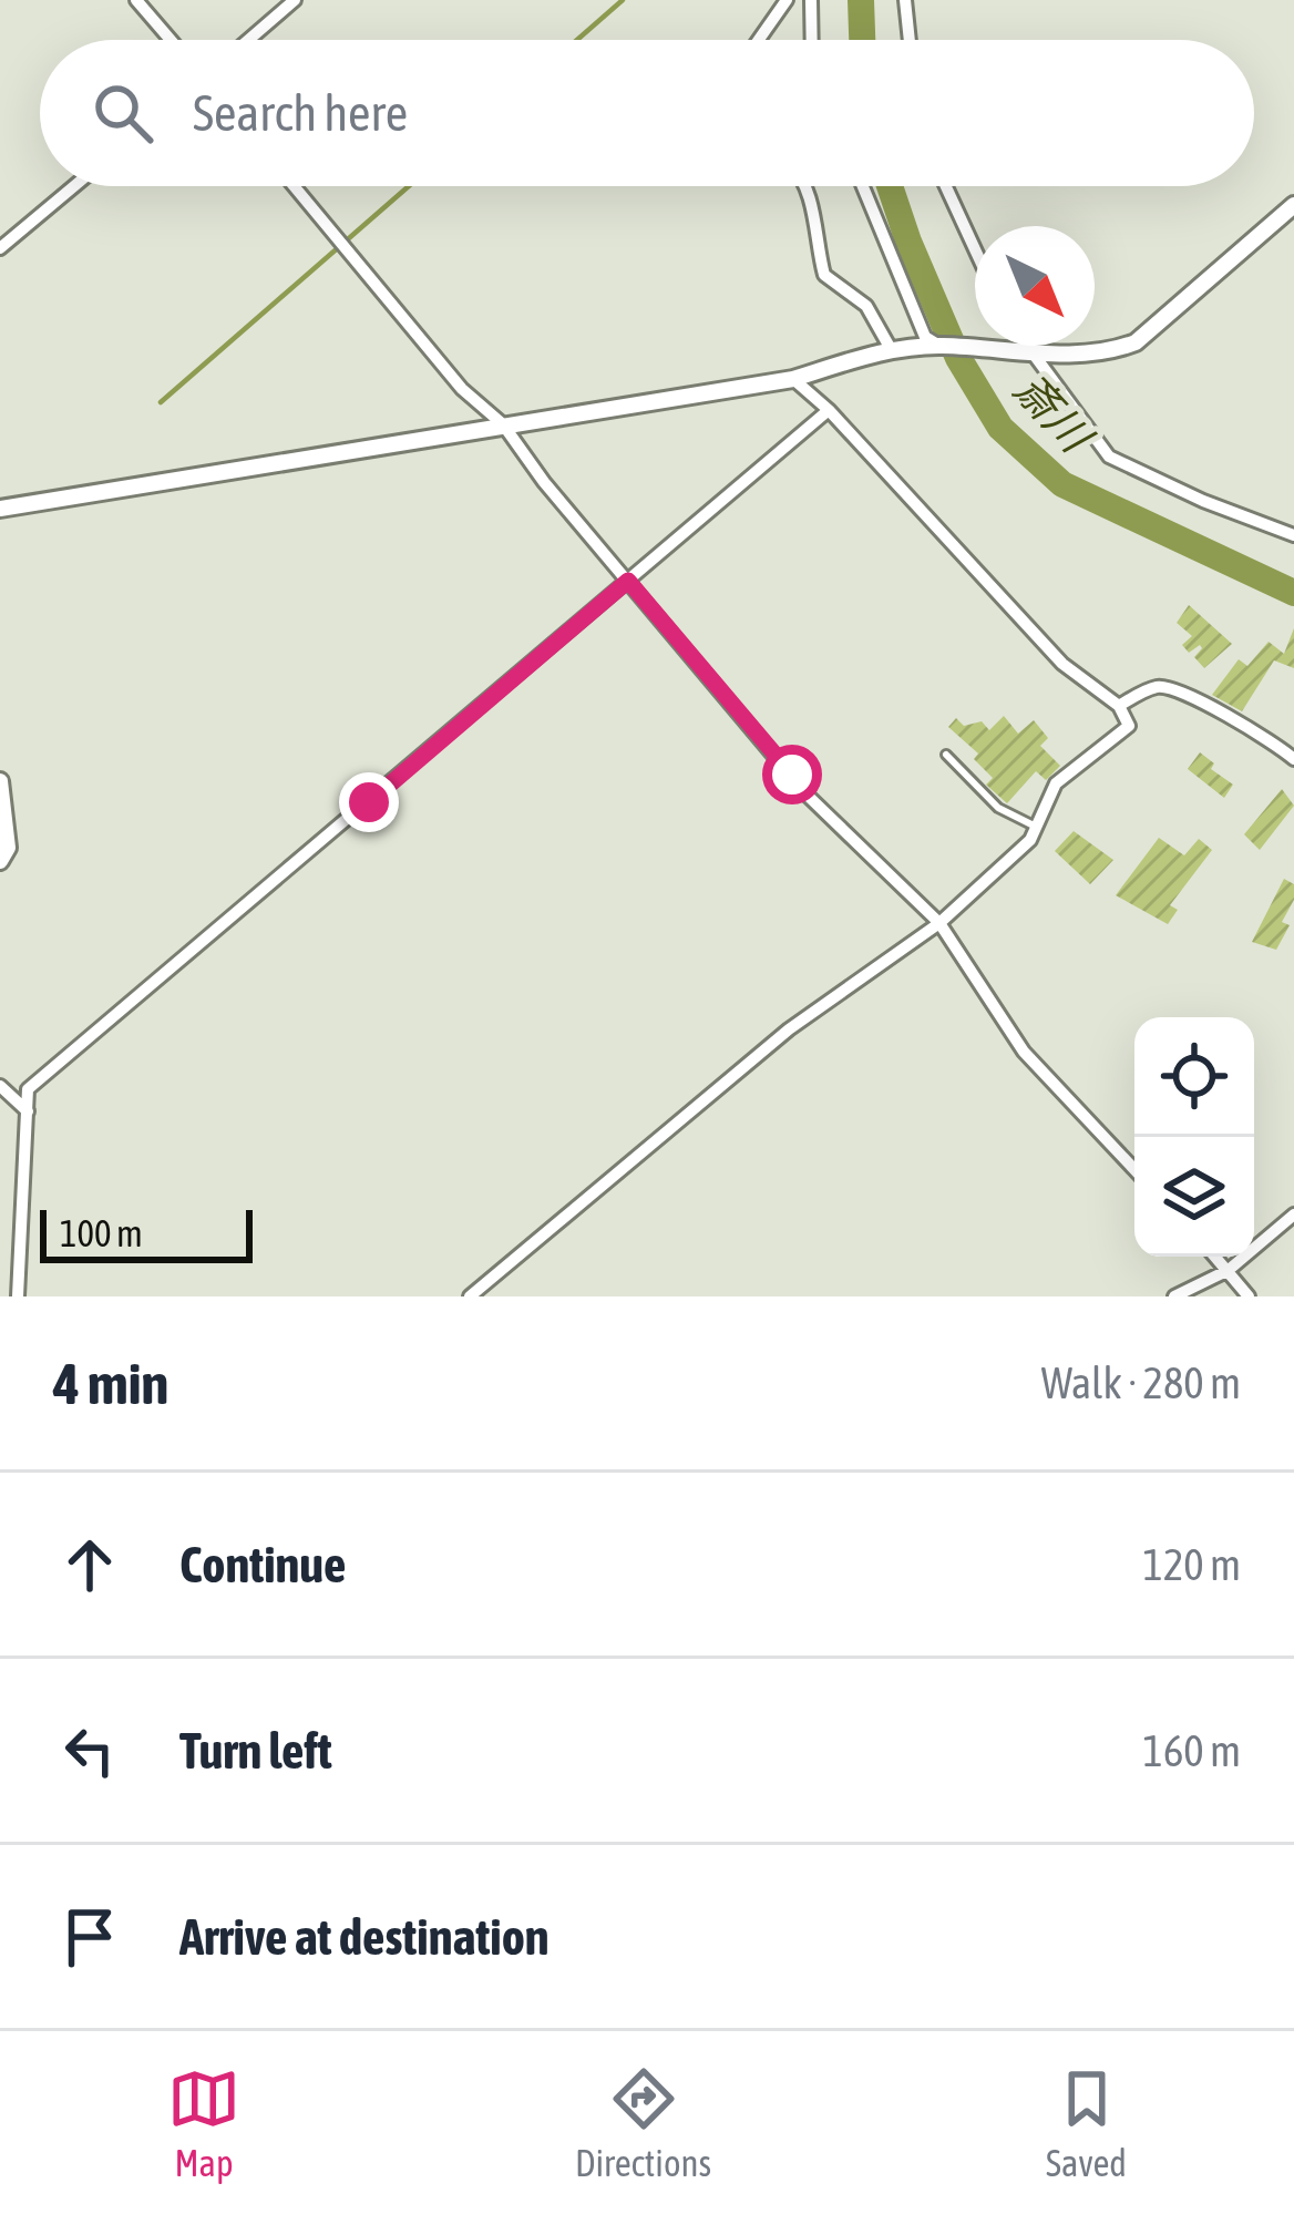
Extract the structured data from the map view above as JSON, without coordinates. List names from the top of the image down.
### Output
{
  "water": ["斎川"],
  "scale_bar": "100 m",
  "north": "bottom right",
  "page": {
    "search": "Search here",
    "scale": "100 m",
    "heading": ["4 min", "Walk · 280 m"],
    "list": [
      ["Continue", "120 m"],
      ["Turn left", "160 m"],
      "Arrive at destination"
    ],
    "nav": ["Map", "Directions", "Saved"]
  }
}
